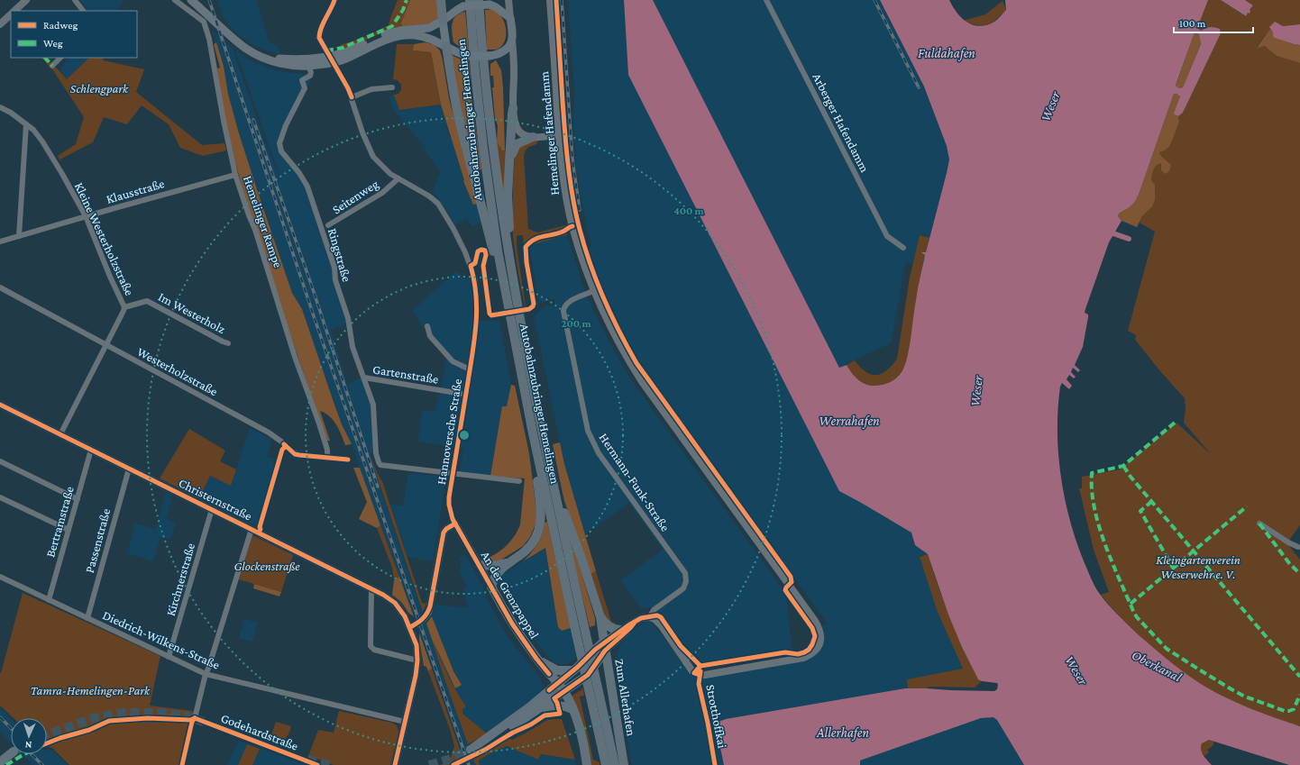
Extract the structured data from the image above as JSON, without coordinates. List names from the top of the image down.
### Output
{
  "streets": {
    "highway": ["Autobahnzubringer Hemelingen"],
    "main road": ["An der Grenzpappel", "Zum Allerhafen"],
    "street": [
      "Arberger Hafendamm",
      "Hemelinger Hafendamm",
      "Klausstraße",
      "Seitenweg",
      "Hemelinger Rampe",
      "Kleine Westerholzstraße",
      "Ringstraße",
      "Im Westerholz",
      "Westerholzstraße",
      "Gartenstraße",
      "Hannoversche Straße",
      "Hermann-Funk-Straße",
      "Christernstraße",
      "Bertramstraße",
      "Passenstraße",
      "Kirchnerstraße",
      "Diedrich-Wilkens-Straße",
      "Strotthoffkai",
      "Godehardstraße"
    ]
  },
  "crossings": [
    ["Hemelinger Hafendamm", "Hermann-Funk-Straße"],
    ["Hemelinger Hafendamm", "Strotthoffkai"],
    ["Klausstraße", "Hemelinger Rampe"],
    ["Klausstraße", "Kleine Westerholzstraße"],
    ["Seitenweg", "Hannoversche Straße"],
    ["Hemelinger Rampe", "Westerholzstraße"],
    ["Kleine Westerholzstraße", "Im Westerholz"],
    ["Kleine Westerholzstraße", "Westerholzstraße"],
    ["Kleine Westerholzstraße", "Christernstraße"],
    ["Ringstraße", "Gartenstraße"],
    ["Ringstraße", "Hannoversche Straße"],
    ["Gartenstraße", "Hannoversche Straße"],
    ["Hannoversche Straße", "An der Grenzpappel"],
    ["Hermann-Funk-Straße", "Zum Allerhafen"],
    ["Christernstraße", "Bertramstraße"],
    ["Christernstraße", "Passenstraße"],
    ["Christernstraße", "Kirchnerstraße"],
    ["Christernstraße", "Diedrich-Wilkens-Straße"],
    ["Bertramstraße", "Diedrich-Wilkens-Straße"],
    ["Passenstraße", "Diedrich-Wilkens-Straße"],
    ["Kirchnerstraße", "Diedrich-Wilkens-Straße"],
    ["Diedrich-Wilkens-Straße", "Godehardstraße"]
  ],
  "water": [
    "Fuldahafen",
    "Weser",
    "Werrahafen",
    "Oberkanal",
    "Allerhafen"
  ],
  "parks": [
    "Schlengpark",
    "Kleingartenverein Weserwehr e. V.",
    "Glockenstraße",
    "Tamra-Hemelingen-Park"
  ],
  "legend": ["Radweg", "Weg"],
  "scale_bar": "100 m",
  "north": "bottom",
  "rings": ["400 m", "200 m"]
}
